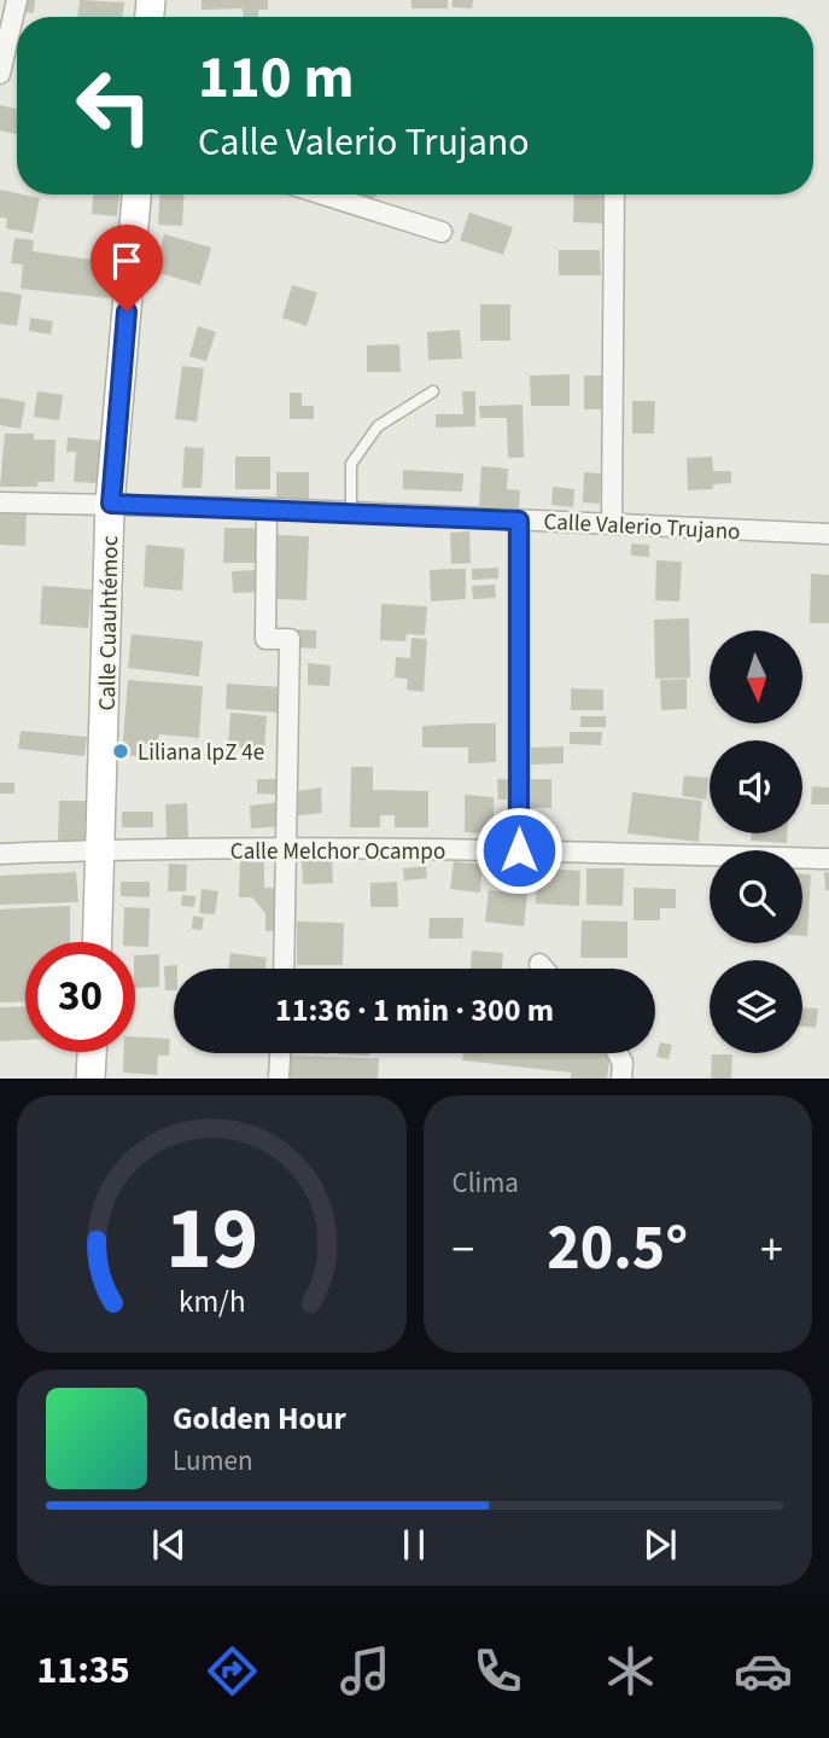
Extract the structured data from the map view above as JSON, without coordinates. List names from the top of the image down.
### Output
{
  "streets": {
    "street": ["Calle Valerio Trujano", "Calle Cuauhtémoc", "Calle Melchor Ocampo"]
  },
  "crossings": [
    ["Calle Valerio Trujano", "Calle Cuauhtémoc"],
    ["Calle Cuauhtémoc", "Calle Melchor Ocampo"]
  ],
  "places": ["Liliana lpZ 4e"],
  "north": "bottom",
  "page": {
    "turn": ["110 m", "Calle Valerio Trujano"],
    "limit": "30",
    "trip": "11:36 · 1 min · 300 m",
    "tile": "Clima",
    "heat": ["−", "20.5°", "+"],
    "song": ["Golden Hour", "Lumen"],
    "tabs": "11:35",
    "gauge": ["19", "km/h"]
  }
}
